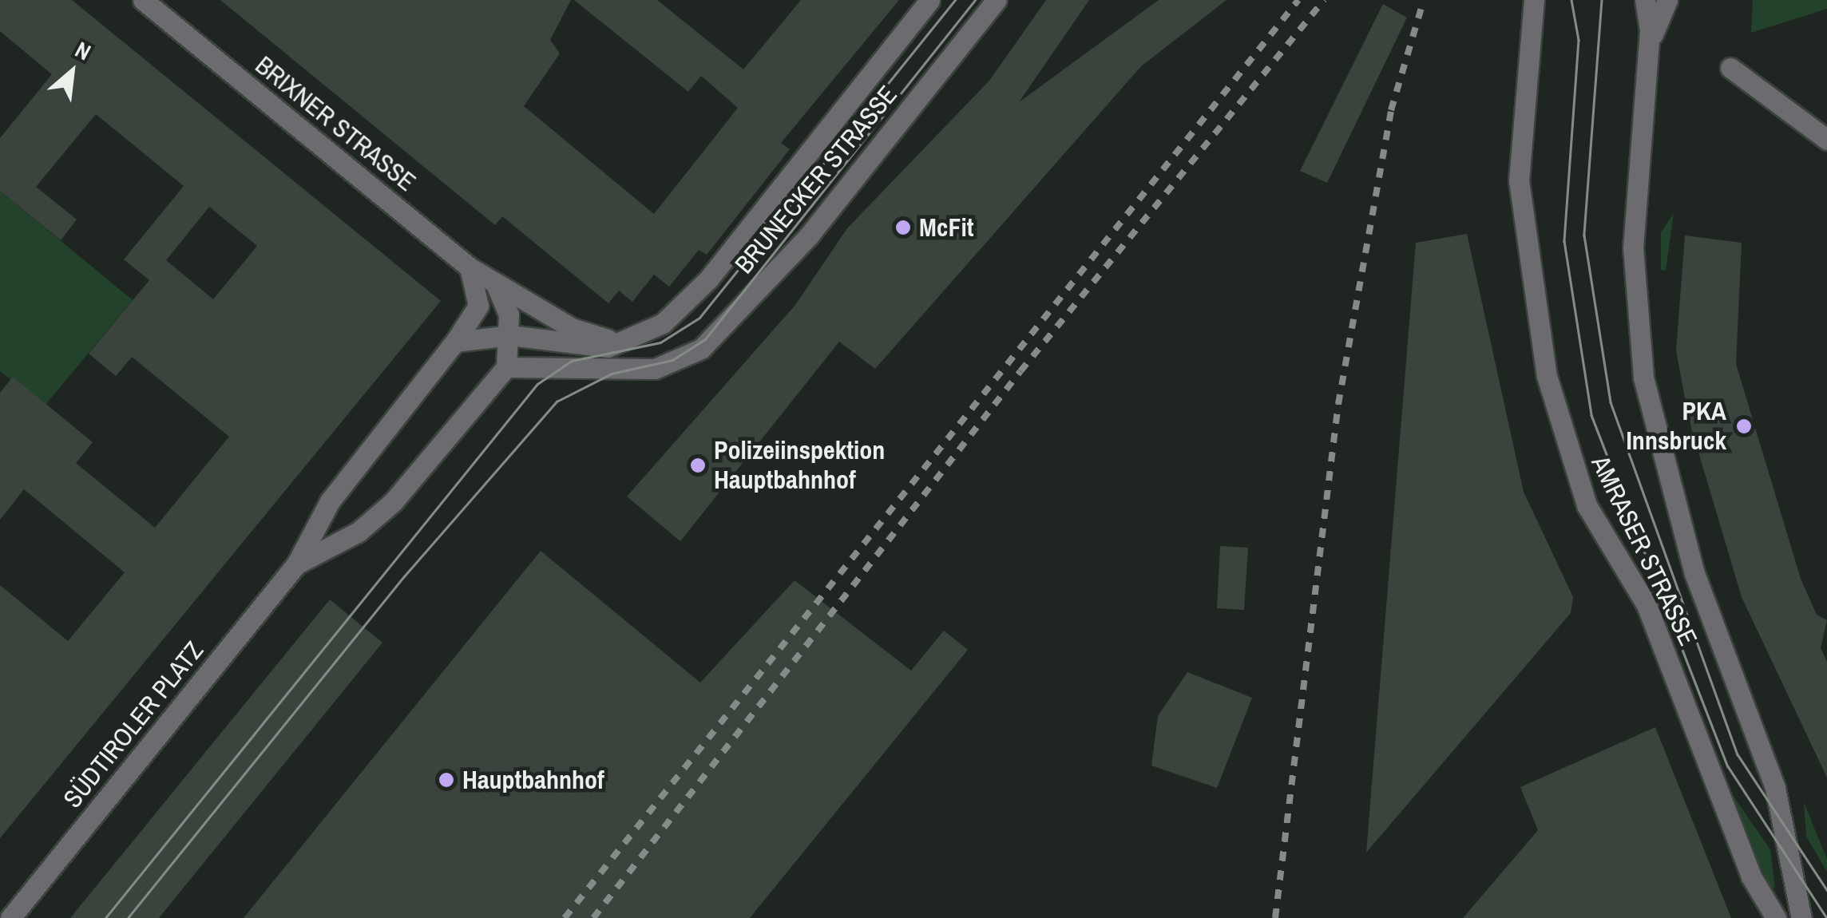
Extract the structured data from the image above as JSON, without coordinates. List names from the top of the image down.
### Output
{
  "streets": {
    "street": [
      "BRIXNER STRASSE",
      "BRUNECKER STRASSE",
      "AMRASER STRASSE",
      "SÜDTIROLER PLATZ"
    ]
  },
  "crossings": [
    ["BRIXNER STRASSE", "SÜDTIROLER PLATZ"],
    ["BRUNECKER STRASSE", "SÜDTIROLER PLATZ"]
  ],
  "places": [
    "McFit",
    "PKA Innsbruck",
    "Polizeiinspektion Hauptbahnhof",
    "Hauptbahnhof"
  ],
  "north": "top right"
}
